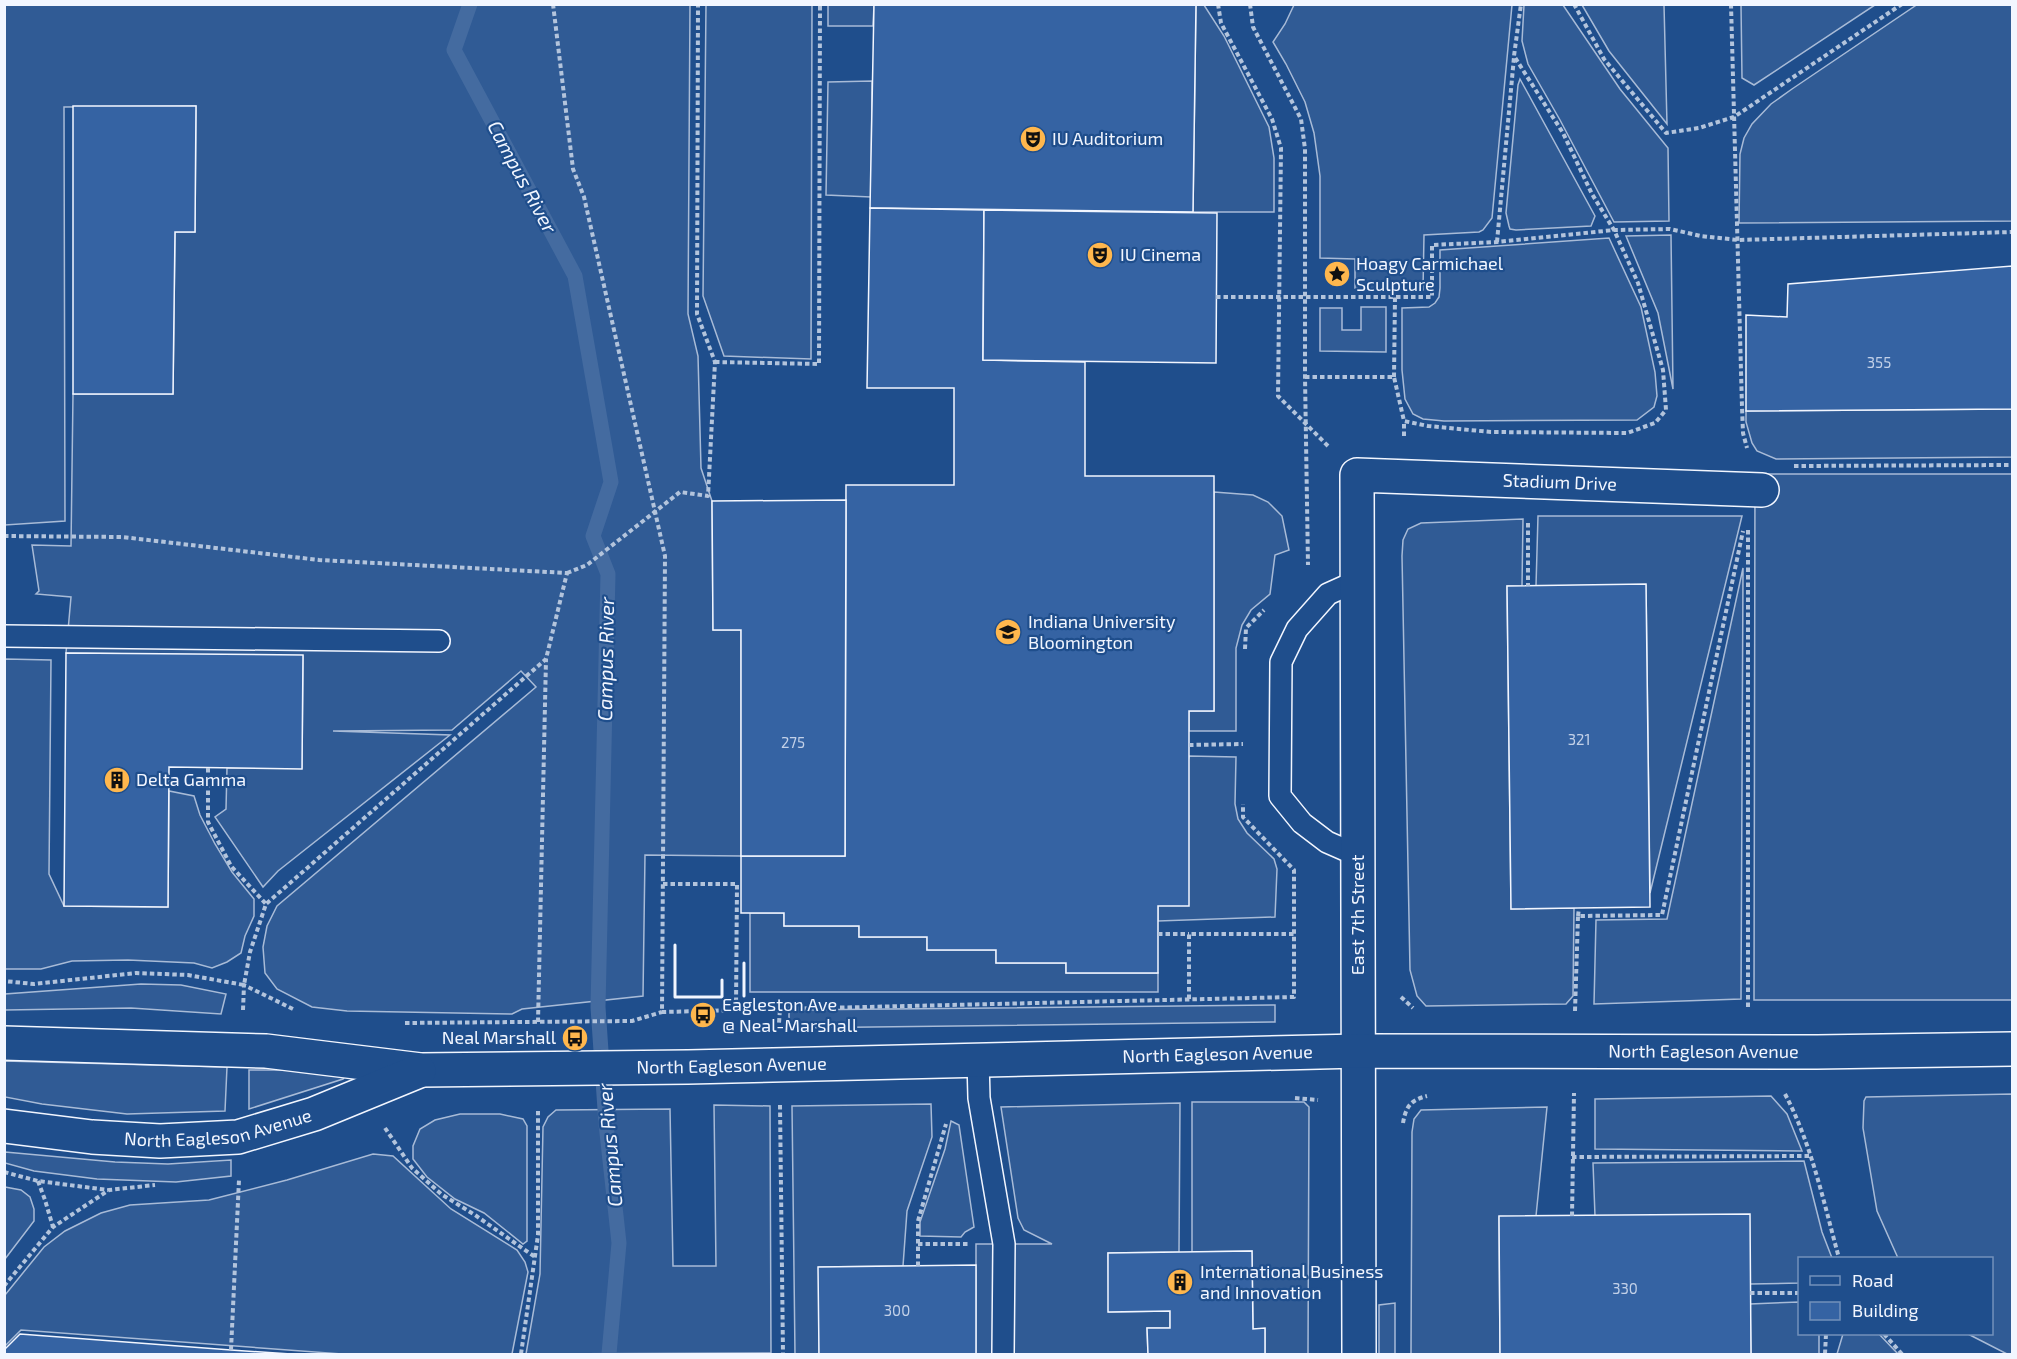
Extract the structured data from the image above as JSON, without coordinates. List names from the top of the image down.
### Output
{
  "streets": {
    "street": ["Stadium Drive", "East 7th Street", "North Eagleson Avenue"]
  },
  "crossings": [
    ["Stadium Drive", "East 7th Street"],
    ["East 7th Street", "North Eagleson Avenue"]
  ],
  "water": ["Campus River"],
  "places": {
    "theatre": ["IU Auditorium", "IU Cinema"],
    "place": ["Hoagy Carmichael Sculpture"],
    "school or university": ["Indiana University Bloomington"],
    "building": ["Delta Gamma", "International Business and Innovation"],
    "bus stop": ["Eagleston Ave @ Neal-Marshall", "Neal Marshall"]
  },
  "house_numbers": [
    "355",
    "321",
    "275",
    "330",
    "300"
  ],
  "legend": ["Road", "Building"]
}
